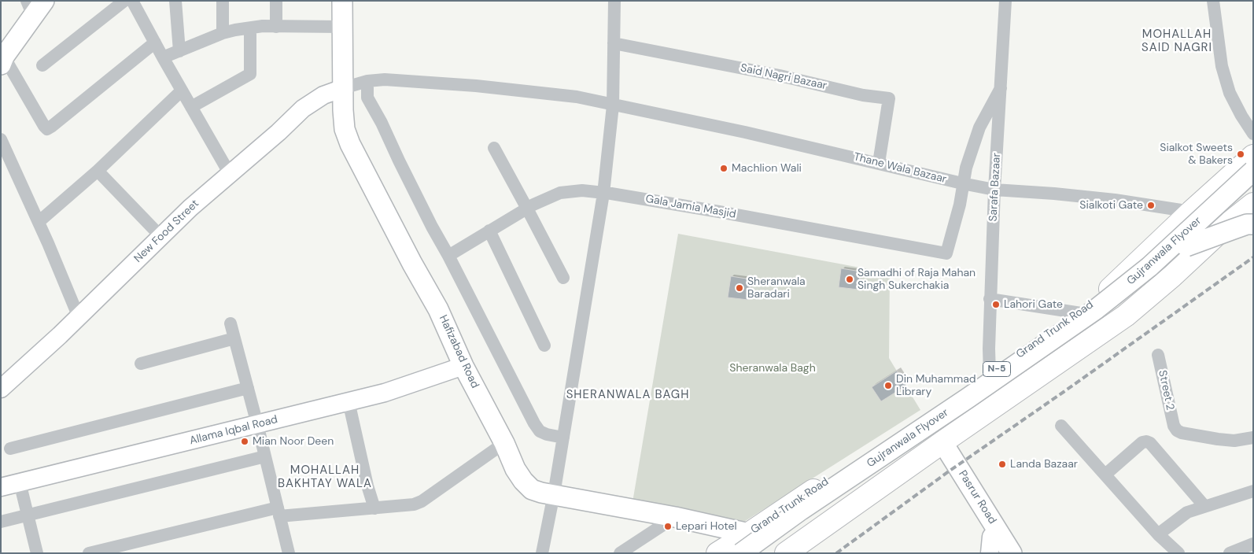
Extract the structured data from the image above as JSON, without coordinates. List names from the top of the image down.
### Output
{
  "streets": {
    "highway": ["Grand Trunk Road", "N-5"],
    "main road": ["Gujranwala Flyover", "Hafizabad Road", "Pasrur Road"],
    "street": [
      "Said Nagri Bazaar",
      "Thane Wala Bazaar",
      "Sarafa Bazaar",
      "Gala Jamia Masjid",
      "New Food Street",
      "Street 2",
      "Allama Iqbal Road"
    ]
  },
  "crossings": [
    ["Said Nagri Bazaar", "Thane Wala Bazaar"],
    ["Thane Wala Bazaar", "Sarafa Bazaar"],
    ["Thane Wala Bazaar", "Gala Jamia Masjid"],
    ["Thane Wala Bazaar", "New Food Street"],
    ["Thane Wala Bazaar", "Grand Trunk Road"],
    ["Thane Wala Bazaar", "Hafizabad Road"],
    ["Sarafa Bazaar", "Grand Trunk Road"],
    ["New Food Street", "Hafizabad Road"],
    ["Grand Trunk Road", "Hafizabad Road"],
    ["Hafizabad Road", "Allama Iqbal Road"],
    ["N-5", "Pasrur Road"]
  ],
  "districts": ["MOHALLAH SAID NAGRI", "SHERANWALA BAGH", "MOHALLAH BAKHTAY WALA"],
  "parks": ["Sheranwala Bagh"],
  "places": [
    "Sialkot Sweets & Bakers",
    "Machlion Wali",
    "Sialkoti Gate",
    "Samadhi of Raja Mahan Singh Sukerchakia",
    "Sheranwala Baradari",
    "Lahori Gate",
    "Din Muhammad Library",
    "Mian Noor Deen",
    "Landa Bazaar",
    "Lepari Hotel"
  ]
}
